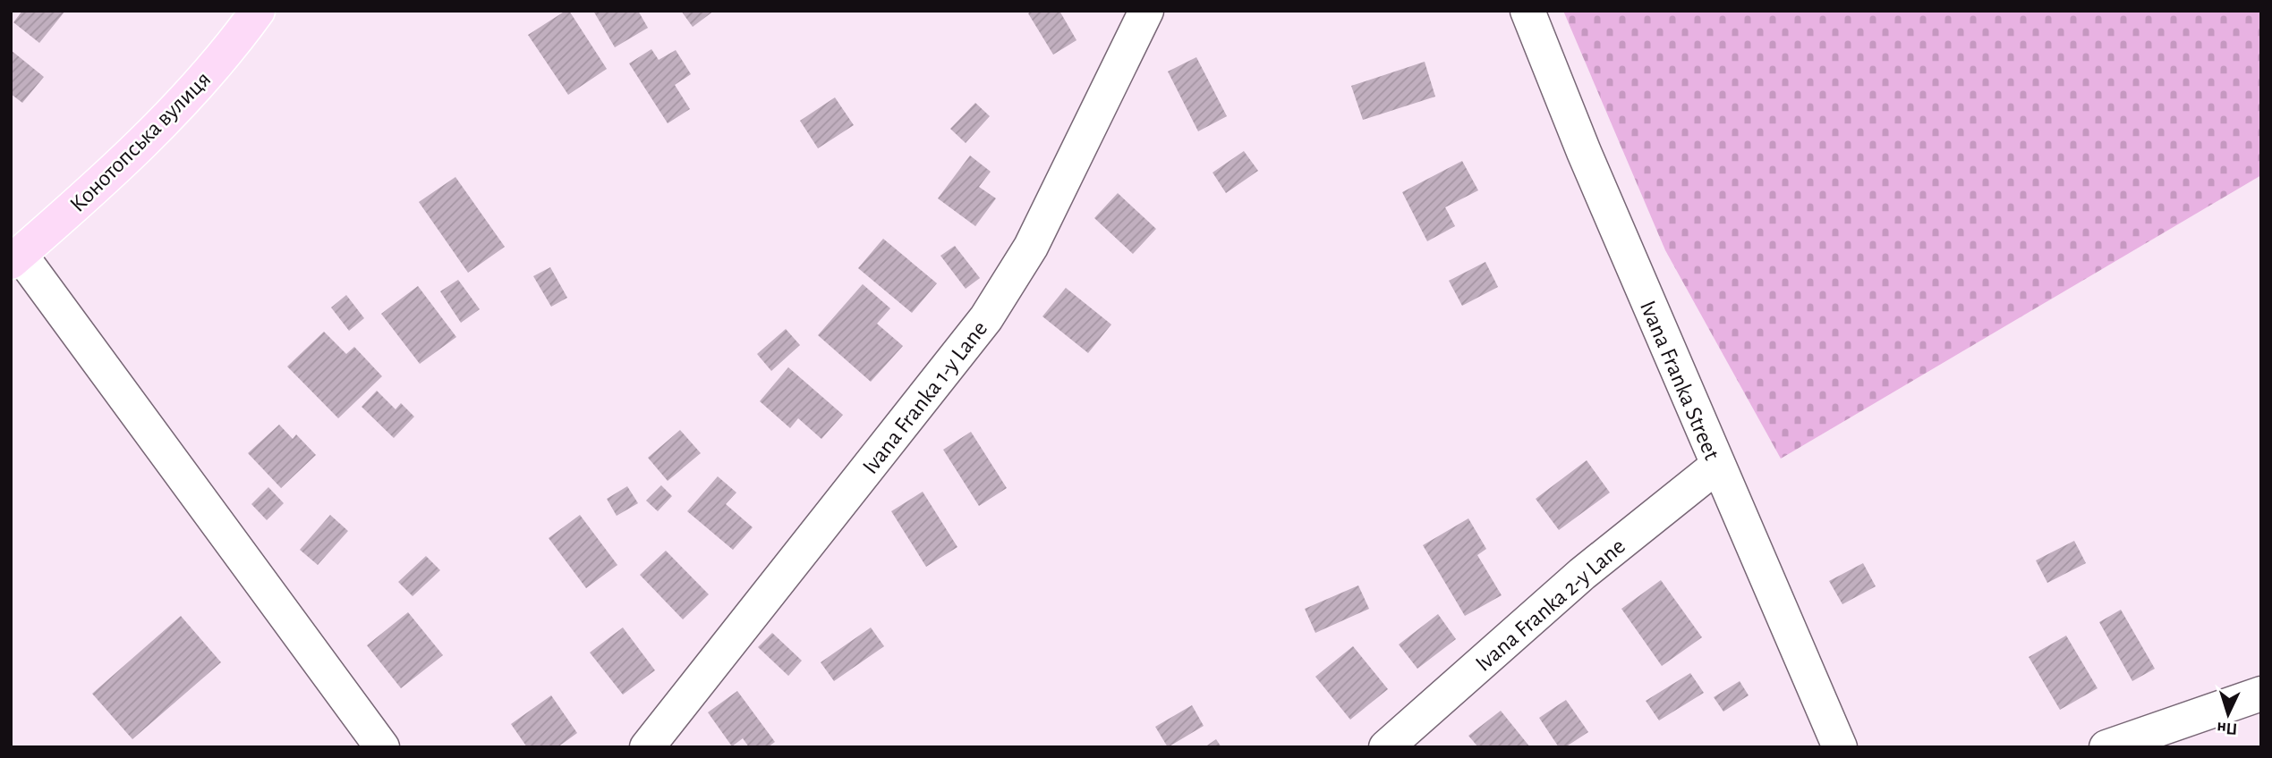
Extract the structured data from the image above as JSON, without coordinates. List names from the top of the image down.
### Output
{
  "streets": {
    "main road": ["Конотопська вулиця"],
    "street": ["Ivana Franka Street", "Ivana Franka 1-y Lane", "Ivana Franka 2-y Lane"]
  },
  "crossings": [
    ["Ivana Franka Street", "Ivana Franka 2-y Lane"]
  ],
  "north": "bottom"
}
